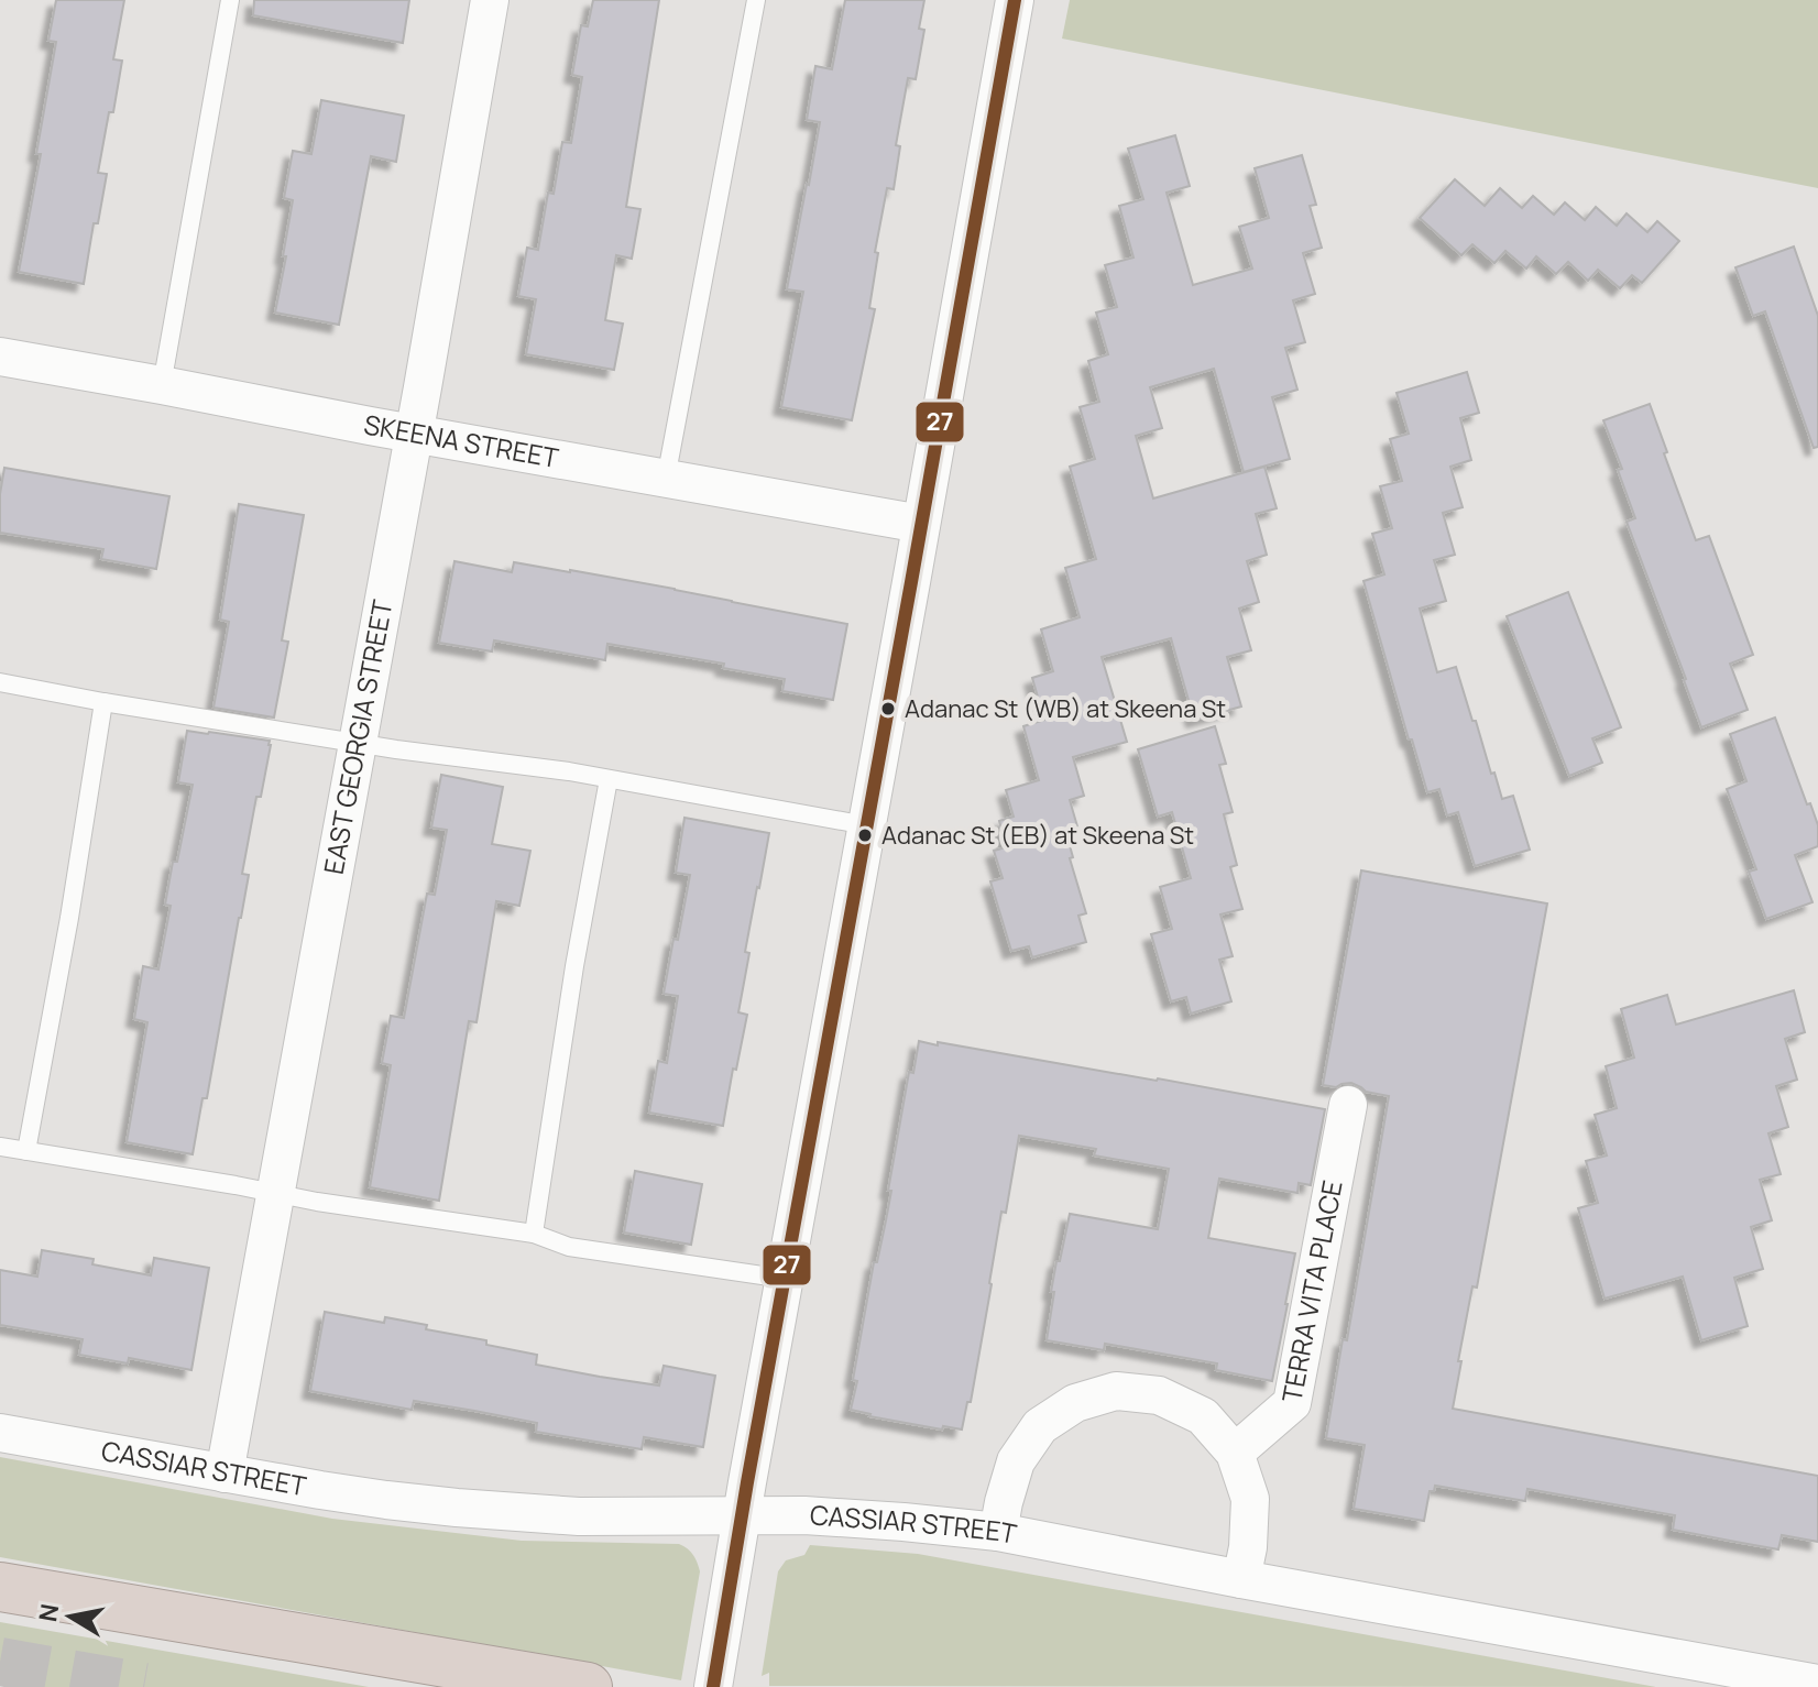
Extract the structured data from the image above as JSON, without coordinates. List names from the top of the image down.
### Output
{
  "streets": {
    "street": [
      "SKEENA STREET",
      "EAST GEORGIA STREET",
      "TERRA VITA PLACE",
      "CASSIAR STREET"
    ]
  },
  "crossings": [
    ["SKEENA STREET", "EAST GEORGIA STREET"],
    ["EAST GEORGIA STREET", "CASSIAR STREET"]
  ],
  "places": ["Adanac St (WB) at Skeena St", "Adanac St (EB) at Skeena St"],
  "lines": ["transit line 27"],
  "north": "left"
}
